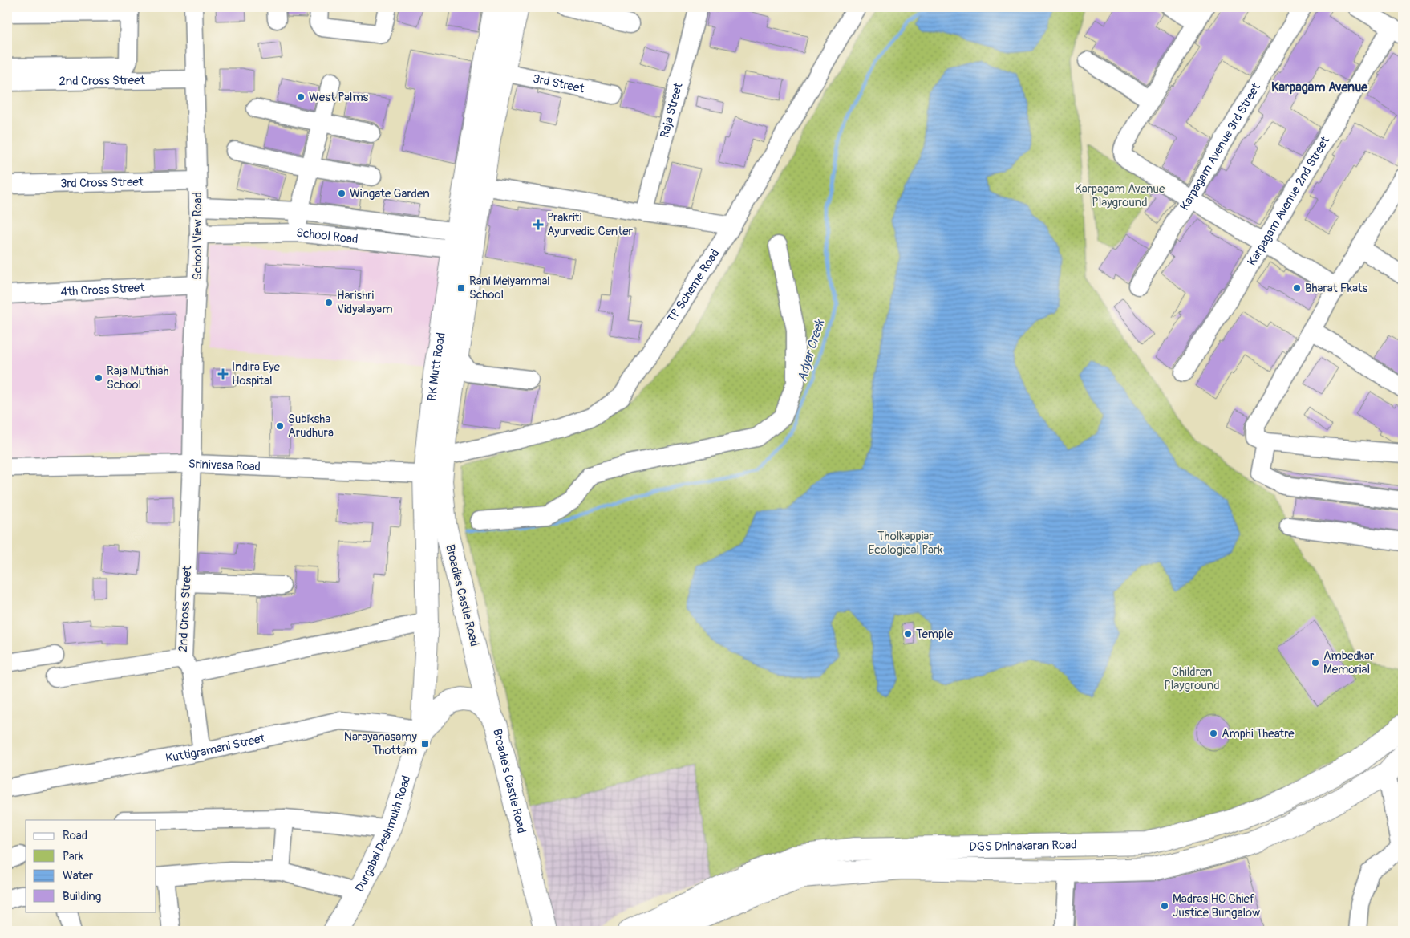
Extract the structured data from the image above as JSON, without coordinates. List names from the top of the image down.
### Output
{
  "streets": {
    "main road": [
      "RK Mutt Road",
      "Broadies Castle Road",
      "Broadie's Castle Road",
      "Durgabai Deshmukh Road",
      "DGS Dhinakaran Road"
    ],
    "street": [
      "2nd Cross Street",
      "3rd Street",
      "Raja Street",
      "Karpagam Avenue 3rd Street",
      "3rd Cross Street",
      "Karpagam Avenue 2nd Street",
      "School View Road",
      "School Road",
      "TP Scheme Road",
      "4th Cross Street",
      "Srinivasa Road",
      "Kuttigramani Street"
    ]
  },
  "crossings": [
    ["2nd Cross Street", "School View Road"],
    ["2nd Cross Street", "Srinivasa Road"],
    ["2nd Cross Street", "Kuttigramani Street"],
    ["3rd Street", "RK Mutt Road"],
    ["3rd Cross Street", "School View Road"],
    ["School View Road", "School Road"],
    ["School View Road", "4th Cross Street"],
    ["School View Road", "Srinivasa Road"],
    ["School Road", "RK Mutt Road"],
    ["TP Scheme Road", "RK Mutt Road"],
    ["TP Scheme Road", "Srinivasa Road"],
    ["TP Scheme Road", "Broadies Castle Road"],
    ["RK Mutt Road", "Srinivasa Road"],
    ["RK Mutt Road", "Broadies Castle Road"],
    ["RK Mutt Road", "Kuttigramani Street"],
    ["RK Mutt Road", "Broadie's Castle Road"],
    ["RK Mutt Road", "Durgabai Deshmukh Road"],
    ["Srinivasa Road", "Broadies Castle Road"],
    ["Broadies Castle Road", "Broadie's Castle Road"],
    ["Kuttigramani Street", "Broadie's Castle Road"],
    ["Kuttigramani Street", "Durgabai Deshmukh Road"],
    ["Broadie's Castle Road", "Durgabai Deshmukh Road"]
  ],
  "districts": ["Karpagam Avenue"],
  "water": ["Adyar Creek"],
  "parks": ["Karpagam Avenue Playground", "Tholkappiar Ecological Park", "Children Playground"],
  "places": {
    "other": [
      "West Palms",
      "Wingate Garden",
      "Bharat Fkats",
      "Harishri Vidyalayam",
      "Raja Muthiah School",
      "Subiksha Arudhura",
      "Temple",
      "Ambedkar Memorial",
      "Amphi Theatre",
      "Madras HC Chief Justice Bungalow"
    ],
    "health": ["Prakriti Ayurvedic Center", "Indira Eye Hospital"],
    "transit": ["Rani Meiyammai School", "Narayanasamy Thottam"]
  },
  "legend": [
    "Road",
    "Park",
    "Water",
    "Building"
  ]
}
